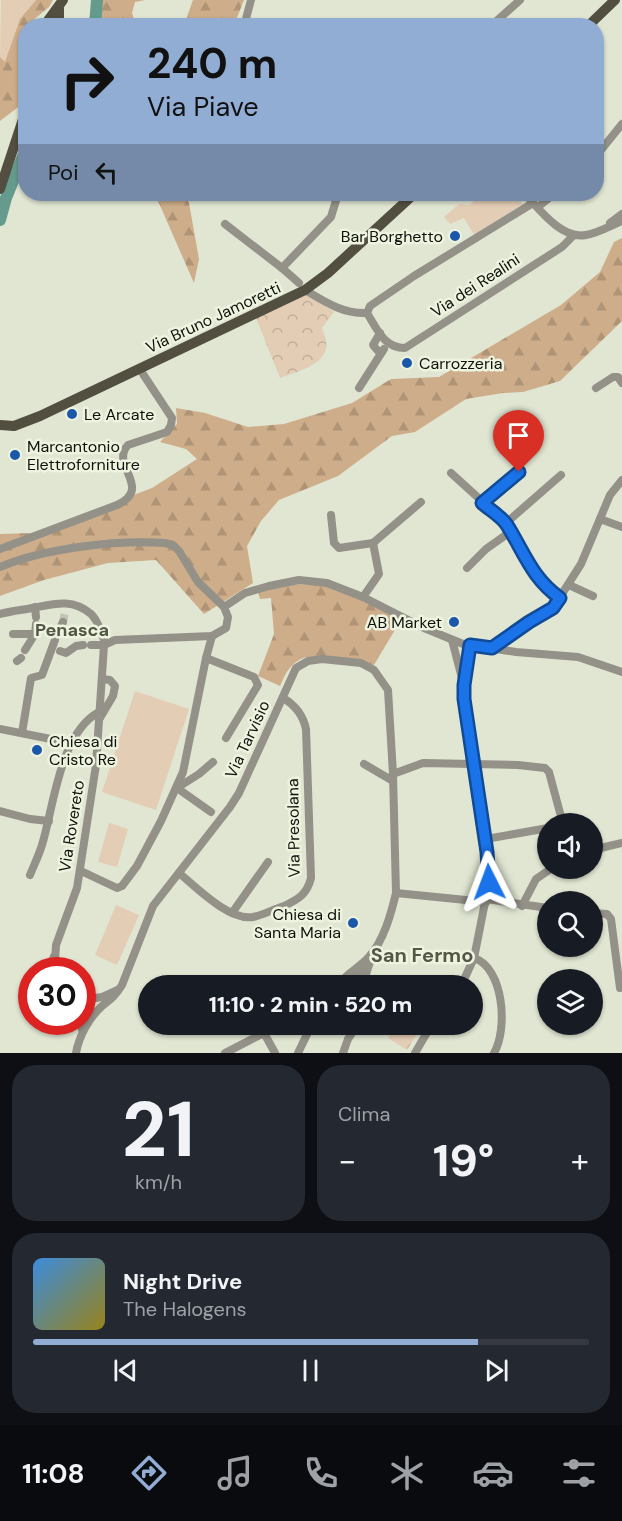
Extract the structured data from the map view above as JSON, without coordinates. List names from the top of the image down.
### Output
{
  "streets": {
    "main road": ["Via Bruno Jamoretti"],
    "street": [
      "Via dei Realini",
      "Via Tarvisio",
      "Via Rovereto",
      "Via Presolana"
    ]
  },
  "crossings": [
    ["Via Tarvisio", "Via Presolana"]
  ],
  "districts": ["Penasca", "San Fermo"],
  "places": [
    "Bar Borghetto",
    "Carrozzeria",
    "Le Arcate",
    "Marcantonio Elettroforniture",
    "AB Market",
    "Chiesa di Cristo Re",
    "Chiesa di Santa Maria"
  ],
  "page": {
    "turn": ["240 m", "Via Piave"],
    "then": "Poi",
    "limit": "30",
    "trip": "11:10 · 2 min · 520 m",
    "tile": [
      ["21", "km/h"],
      "Clima"
    ],
    "heat": ["−", "19°", "+"],
    "song": ["Night Drive", "The Halogens"],
    "tabs": "11:08"
  }
}
